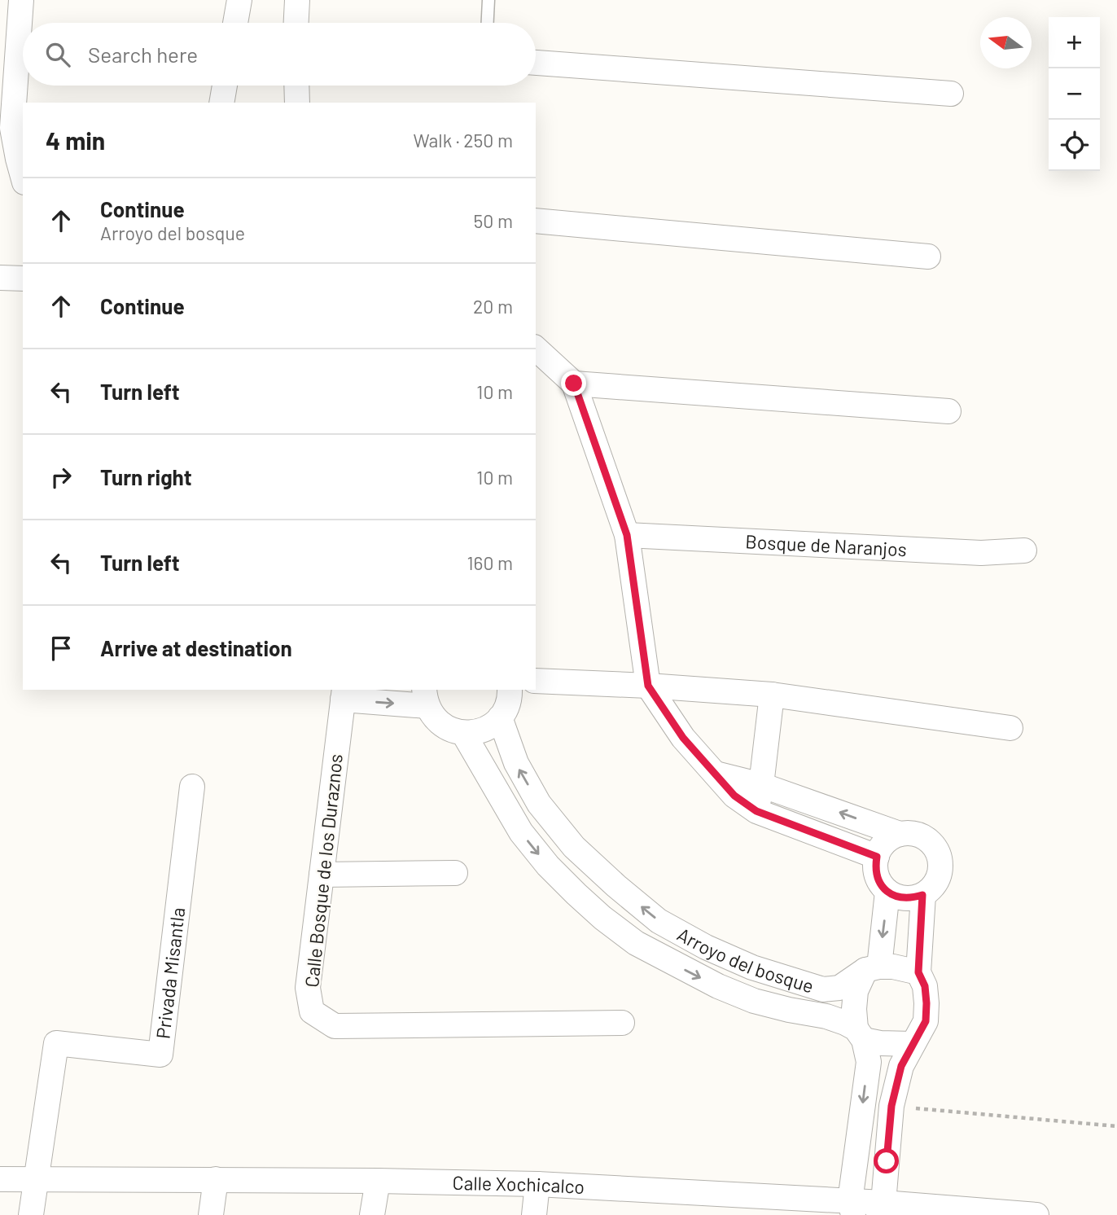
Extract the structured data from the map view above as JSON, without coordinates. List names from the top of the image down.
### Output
{
  "streets": {
    "street": [
      "Bosque de Naranjos",
      "Calle Bosque de los Duraznos",
      "Arroyo del bosque",
      "Privada Misantla",
      "Calle Xochicalco"
    ]
  },
  "crossings": [
    ["Privada Misantla", "Calle Xochicalco"]
  ],
  "north": "left",
  "page": {
    "map_buttons": ["+", "−"],
    "search": "Search here",
    "heading": ["4 min", "Walk · 250 m"],
    "list": [
      ["Continue", "Arroyo del bosque", "50 m"],
      ["Continue", "20 m"],
      ["Turn left", "10 m"],
      ["Turn right", "10 m"],
      ["Turn left", "160 m"],
      "Arrive at destination"
    ]
  }
}
